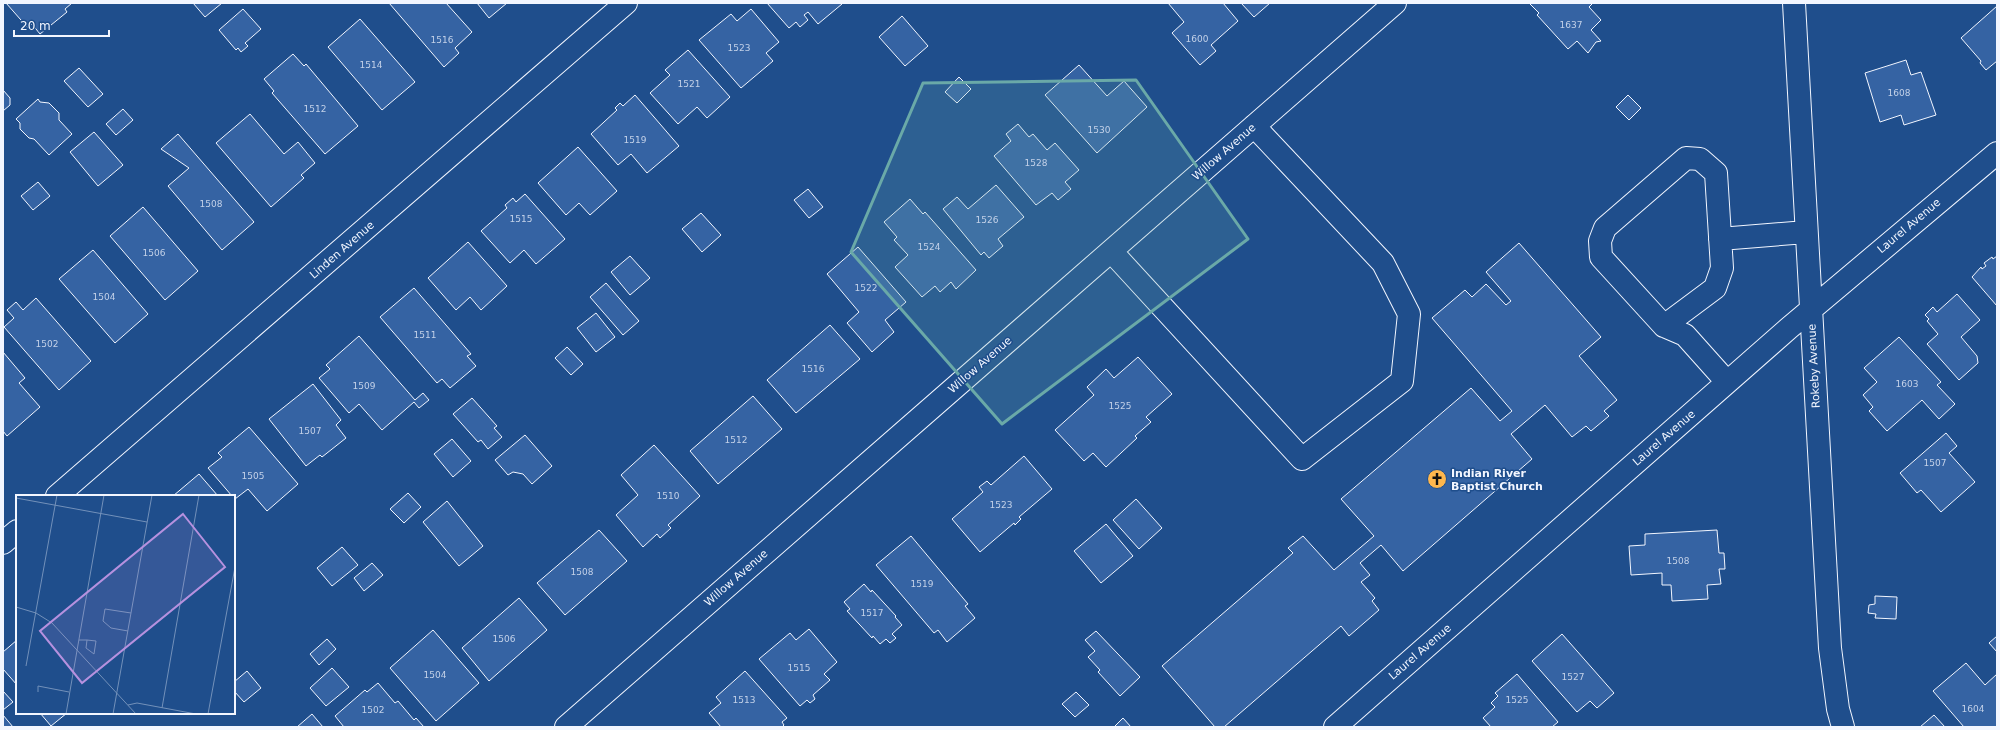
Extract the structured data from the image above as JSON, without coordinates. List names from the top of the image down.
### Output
{
  "streets": {
    "street": [
      "Willow Avenue",
      "Laurel Avenue",
      "Linden Avenue",
      "Rokeby Avenue"
    ]
  },
  "crossings": [
    ["Laurel Avenue", "Rokeby Avenue"]
  ],
  "places": {
    "church": ["Indian River Baptist Church"]
  },
  "house_numbers": [
    "1637",
    "1600",
    "1516",
    "1523",
    "1514",
    "1521",
    "1608",
    "1512",
    "1530",
    "1519",
    "1528",
    "1508",
    "1515",
    "1526",
    "1524",
    "1506",
    "1522",
    "1504",
    "1511",
    "1502",
    "1516",
    "1603",
    "1509",
    "1525",
    "1507",
    "1512",
    "1507",
    "1505",
    "1510",
    "1523",
    "1508",
    "1508",
    "1519",
    "1517",
    "1506",
    "1515",
    "1504",
    "1527",
    "1513",
    "1525",
    "1604",
    "1502"
  ],
  "scale_bar": "20 m"
}
